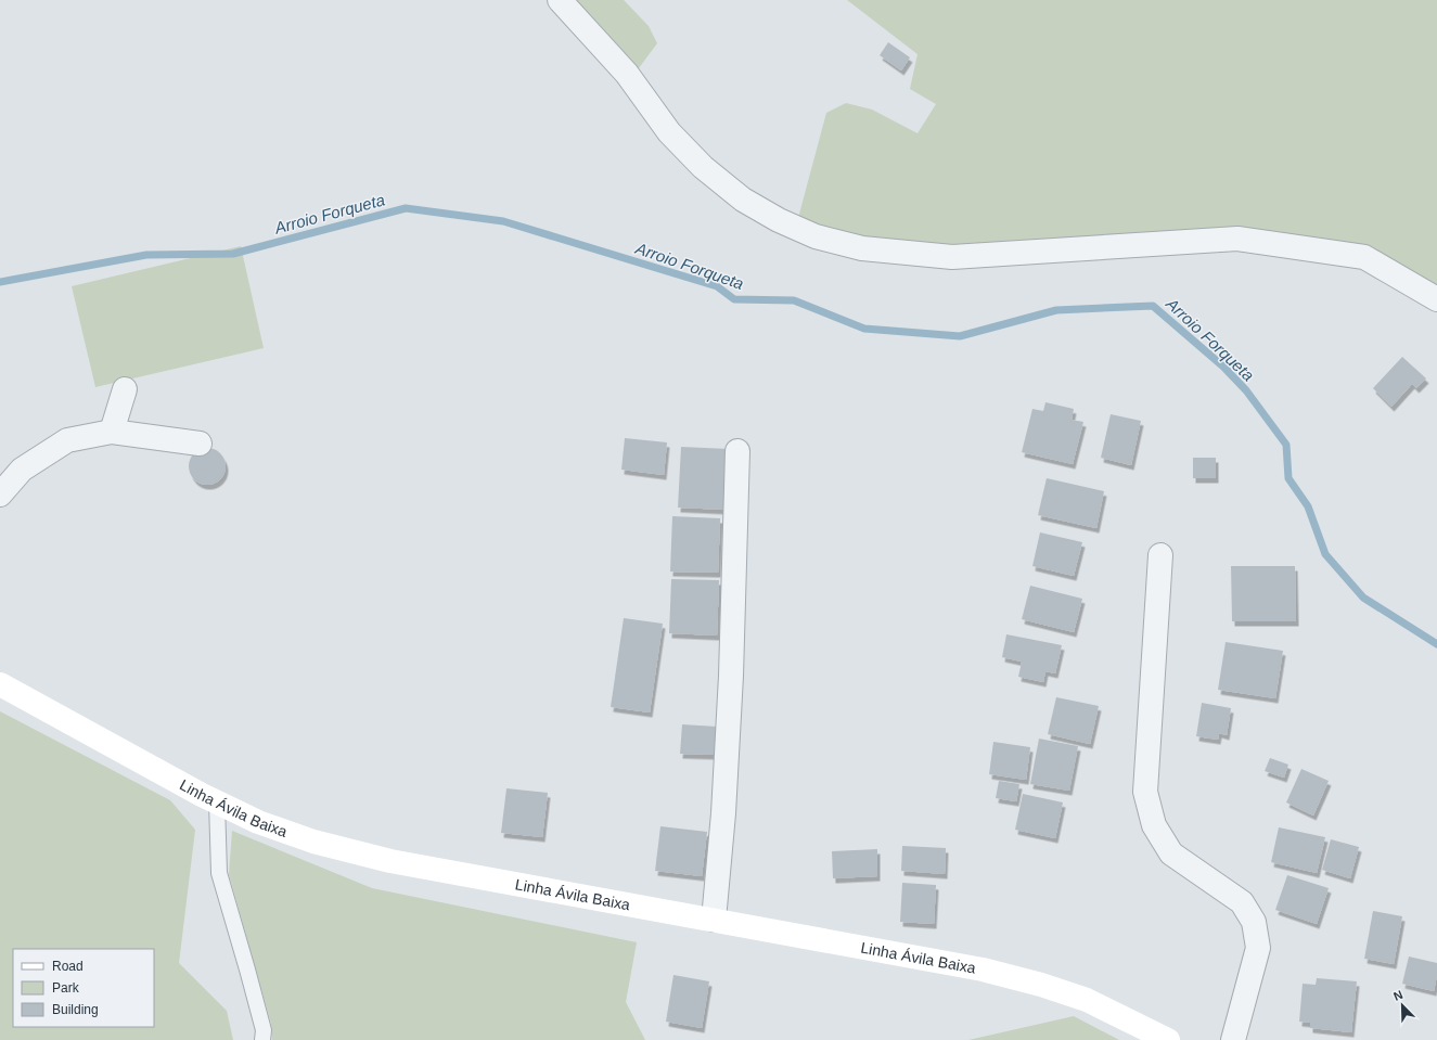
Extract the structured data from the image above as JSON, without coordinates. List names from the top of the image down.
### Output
{
  "streets": {
    "street": ["Linha Ávila Baixa"]
  },
  "water": ["Arroio Forqueta"],
  "legend": ["Road", "Park", "Building"],
  "north": "top left"
}
